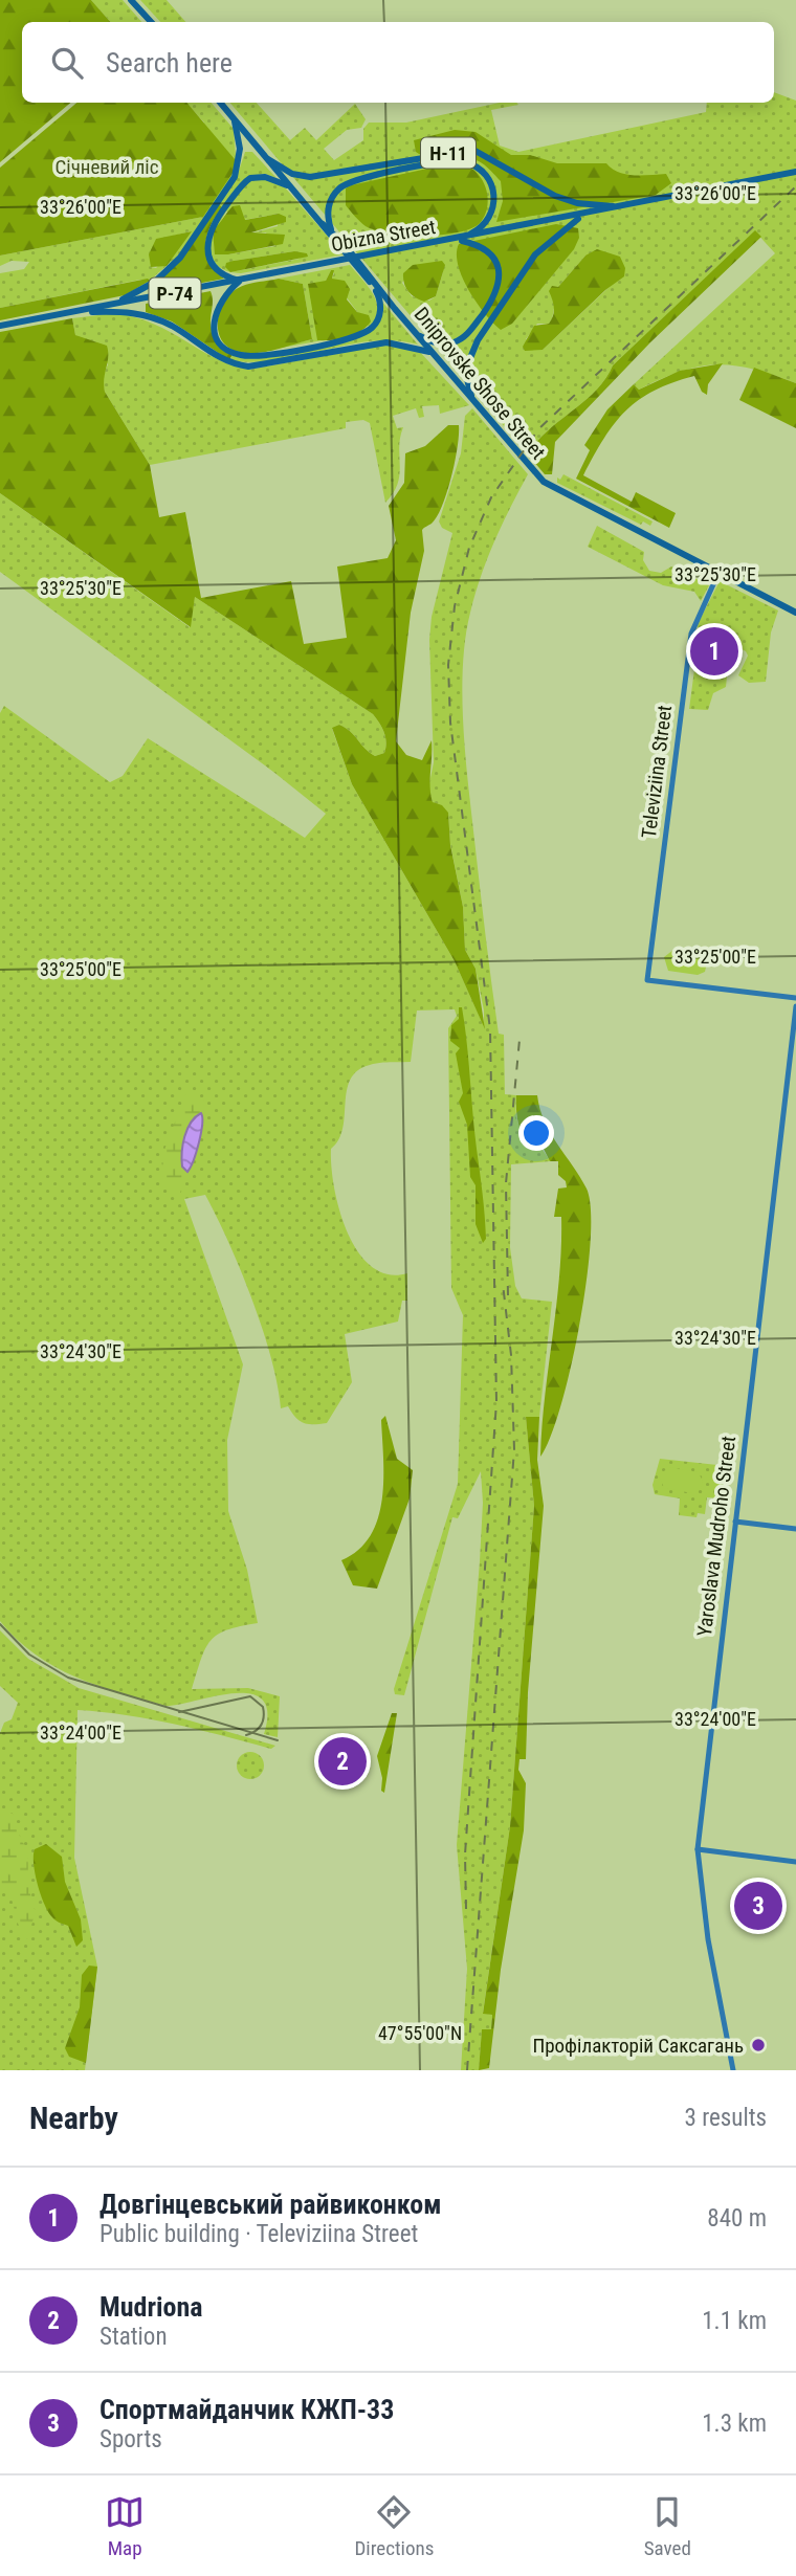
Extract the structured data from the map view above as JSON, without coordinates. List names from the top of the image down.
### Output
{
  "streets": {
    "main road": [
      "Н-11",
      "Obizna Street",
      "Р-74",
      "Dniprovske Shose Street"
    ],
    "street": ["Televiziina Street", "Yaroslava Mudroho Street"]
  },
  "crossings": [
    ["Н-11", "Obizna Street"],
    ["Н-11", "Dniprovske Shose Street"],
    ["Dniprovske Shose Street", "Televiziina Street"]
  ],
  "parks": ["Січневий ліс"],
  "places": ["Профілакторій Саксагань"],
  "page": {
    "search": "Search here",
    "pins": ["1", "2", "3"],
    "heading": ["Nearby", "3 results"],
    "list": [
      {
        "mark": "1",
        "name": "Довгінцевський райвиконком",
        "note": "Public building · Televiziina Street",
        "value": "840 m"
      },
      {
        "mark": "2",
        "name": "Mudriona",
        "note": "Station",
        "value": "1.1 km"
      },
      {
        "mark": "3",
        "name": "Спортмайданчик КЖП-33",
        "note": "Sports",
        "value": "1.3 km"
      }
    ],
    "nav": ["Map", "Directions", "Saved"]
  },
  "coordinates": [
    "33°26'00\"E",
    "33°25'30\"E",
    "33°25'00\"E",
    "33°24'30\"E",
    "33°24'00\"E",
    "47°55'00\"N"
  ]
}
